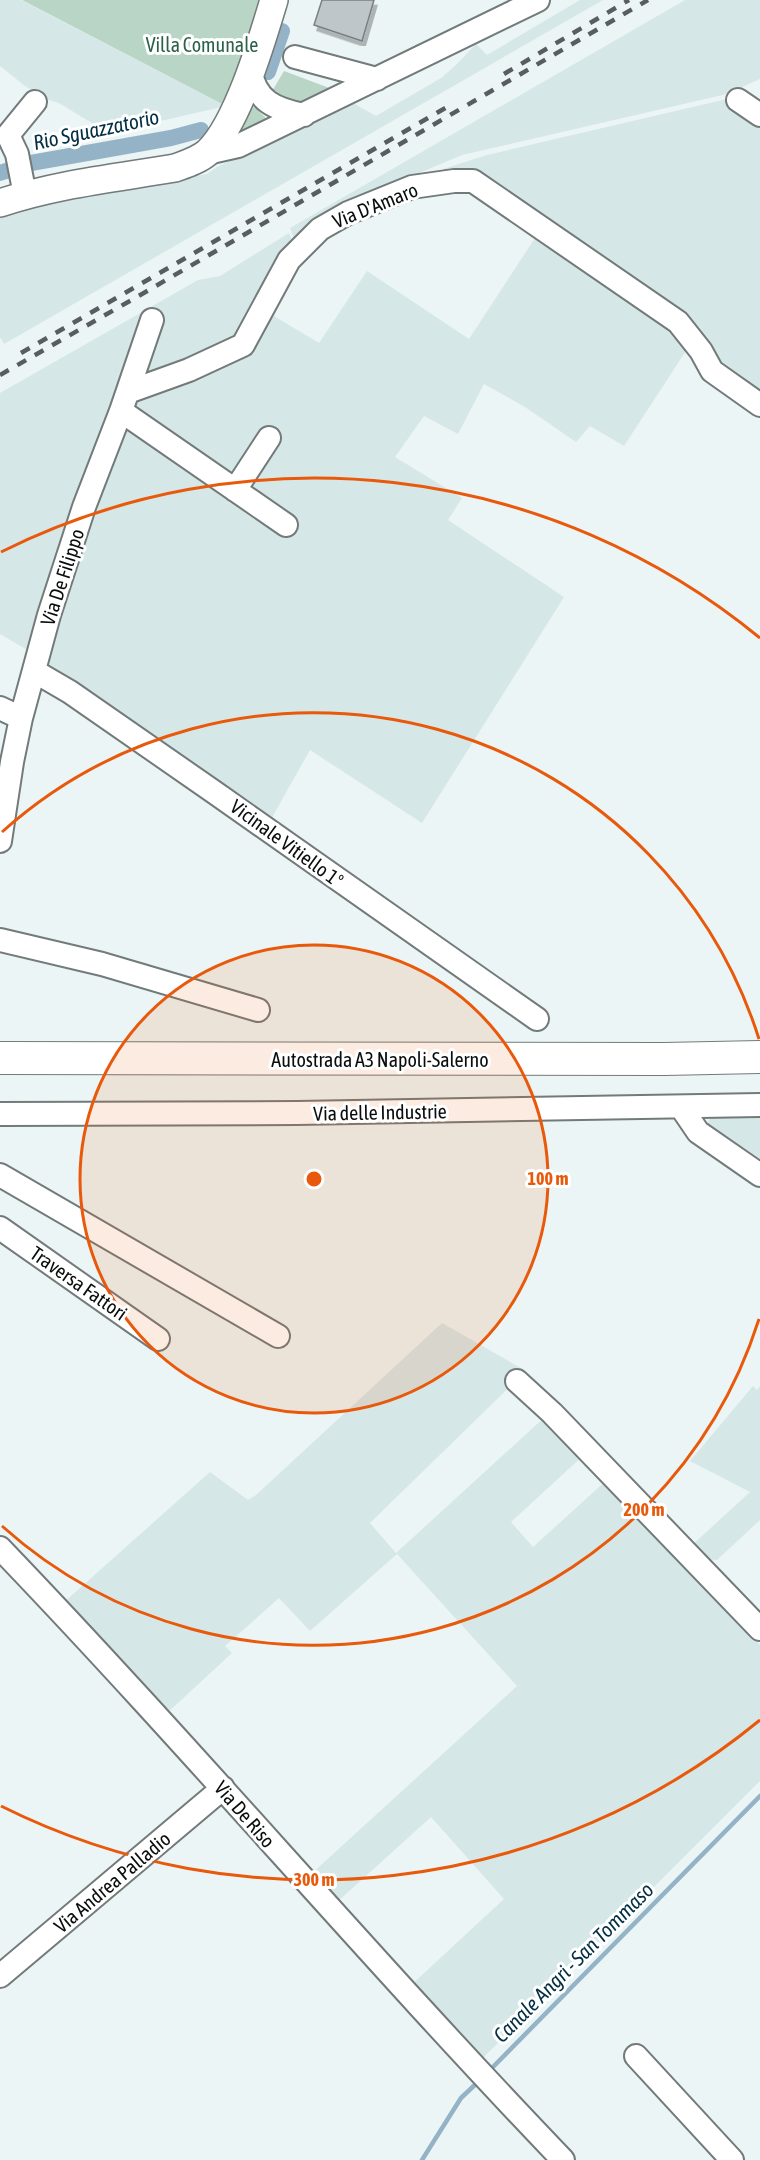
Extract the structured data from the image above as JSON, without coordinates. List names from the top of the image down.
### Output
{
  "streets": {
    "highway": ["Autostrada A3 Napoli-Salerno"],
    "street": [
      "Via D'Amaro",
      "Via De Filippo",
      "Vicinale Vitiello 1°",
      "Via delle Industrie",
      "Traversa Fattori",
      "Via De Riso",
      "Via Andrea Palladio"
    ]
  },
  "crossings": [
    ["Via D'Amaro", "Via De Filippo"],
    ["Via De Filippo", "Vicinale Vitiello 1°"],
    ["Via De Riso", "Via Andrea Palladio"]
  ],
  "water": ["Rio Sguazzatorio", "Canale Angri - San Tommaso"],
  "parks": ["Villa Comunale"],
  "rings": ["100 m", "200 m", "300 m"]
}
